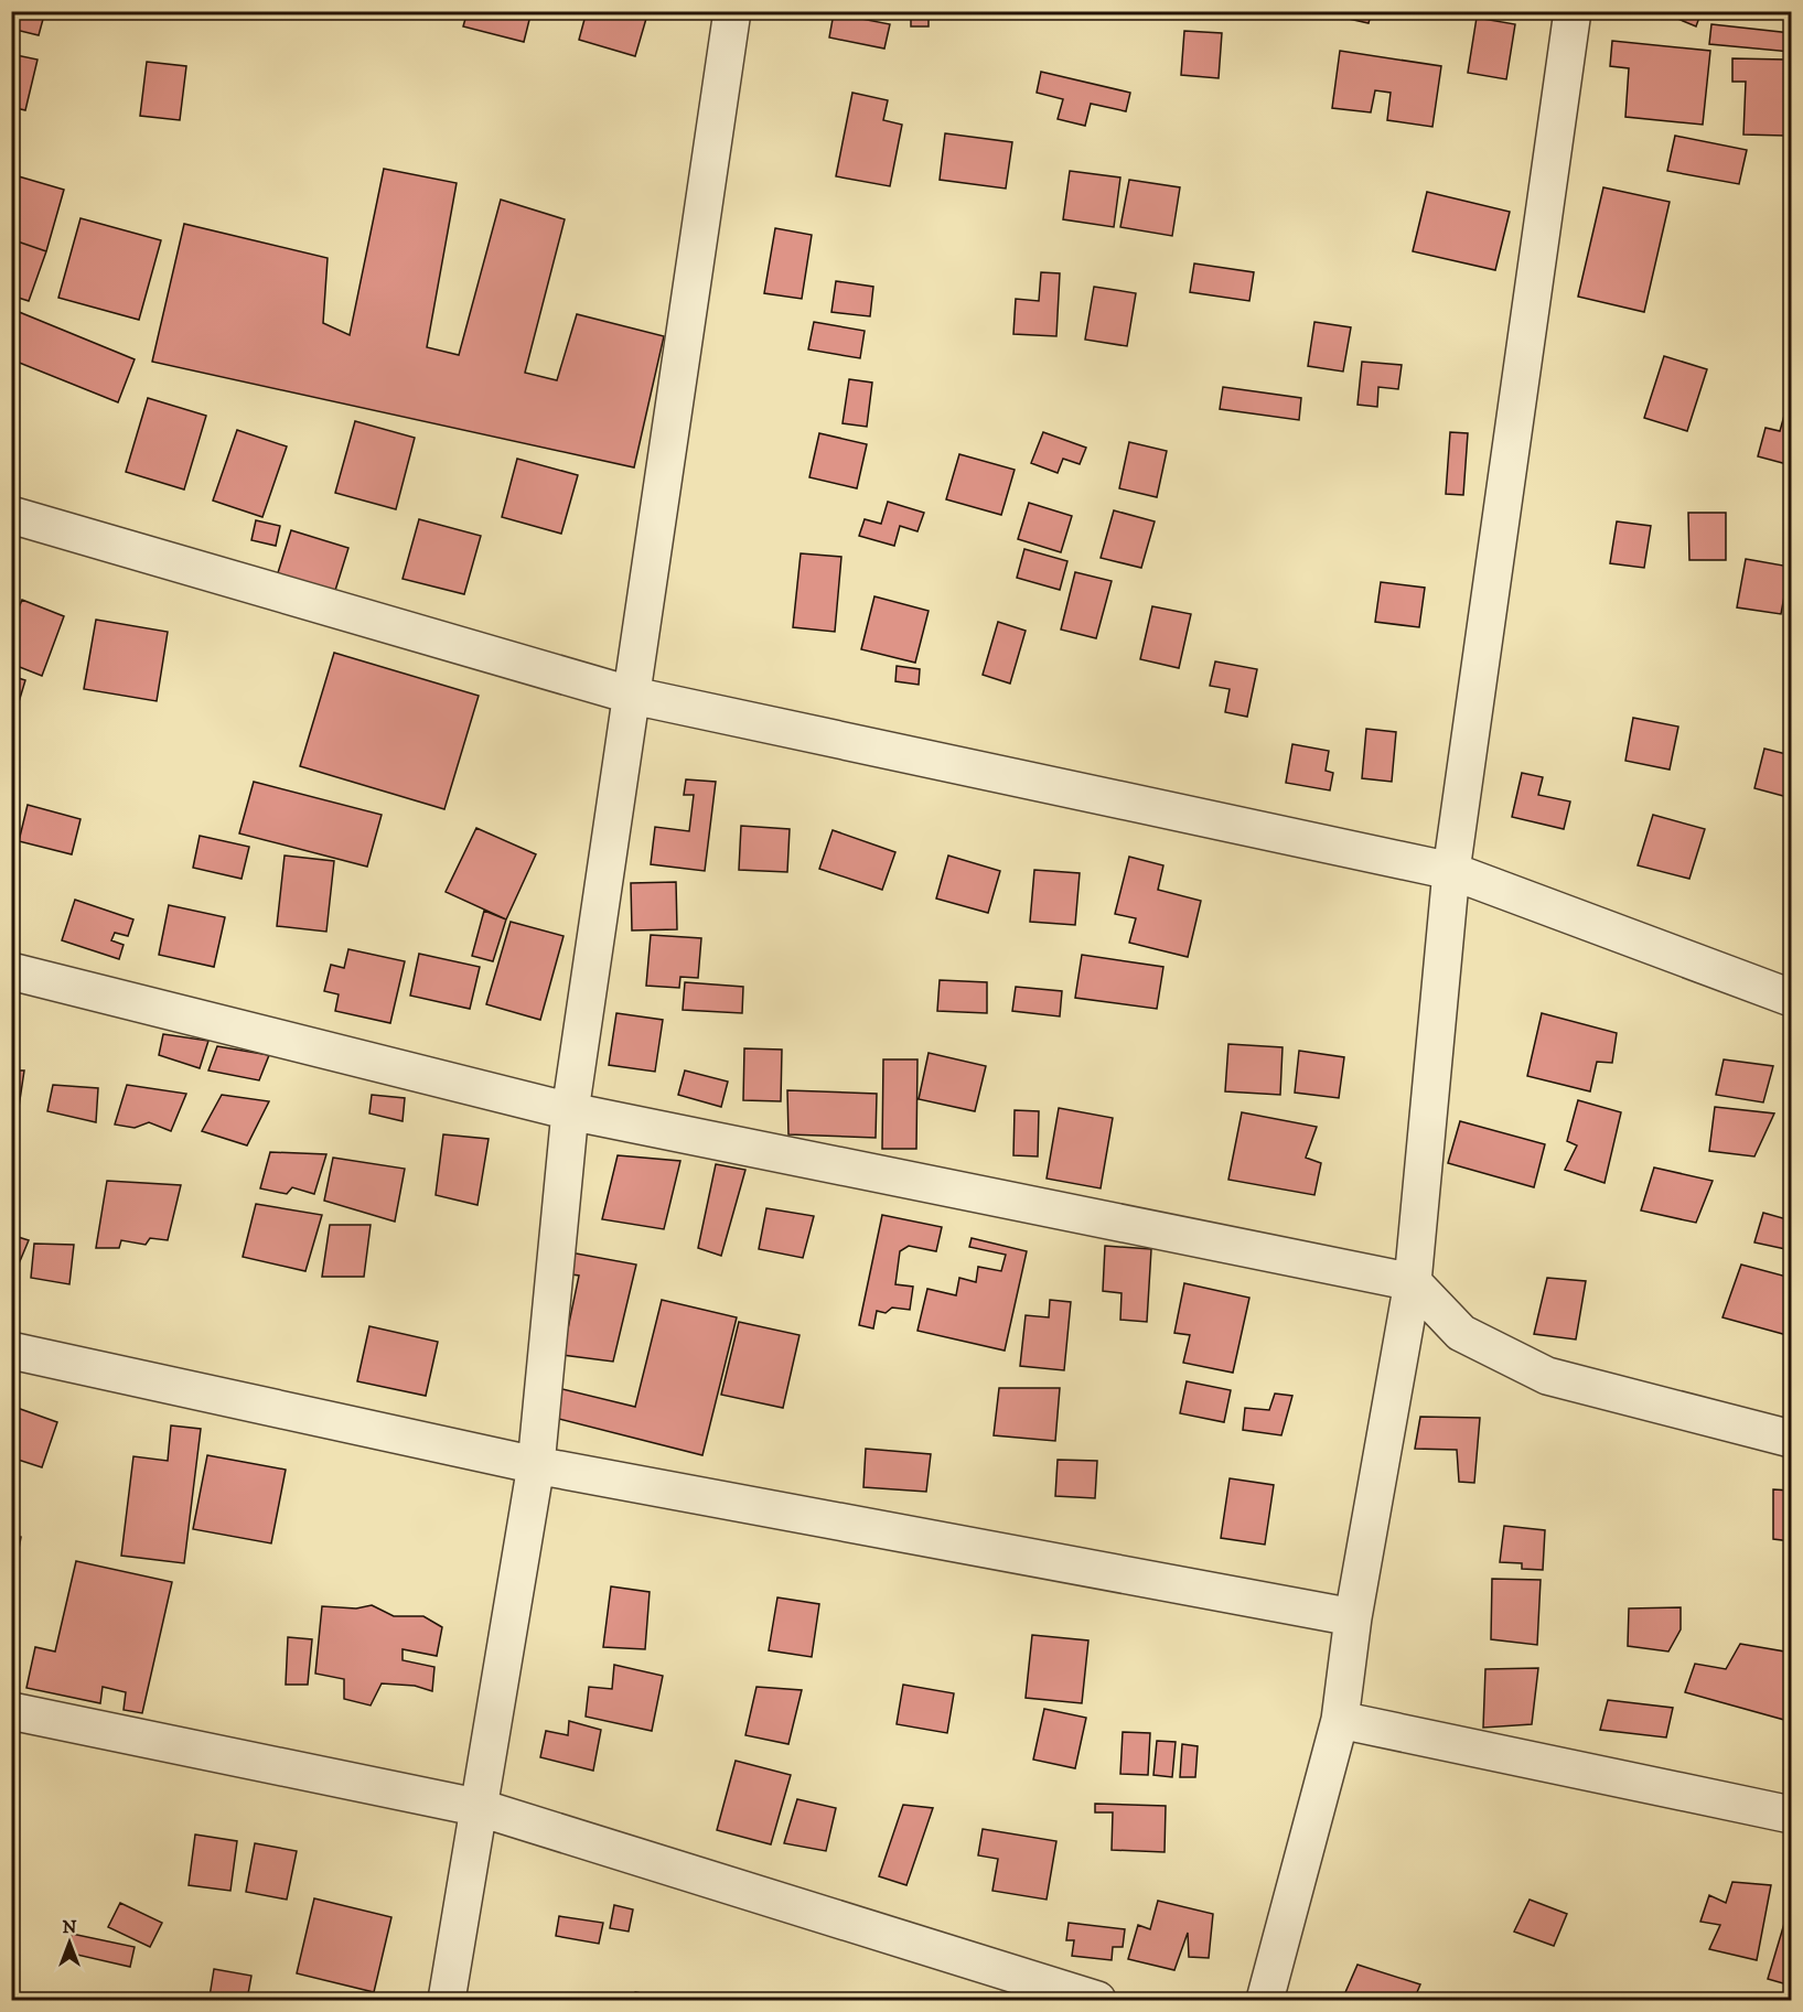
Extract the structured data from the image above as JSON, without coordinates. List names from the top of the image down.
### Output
{
  "north": "top"
}
